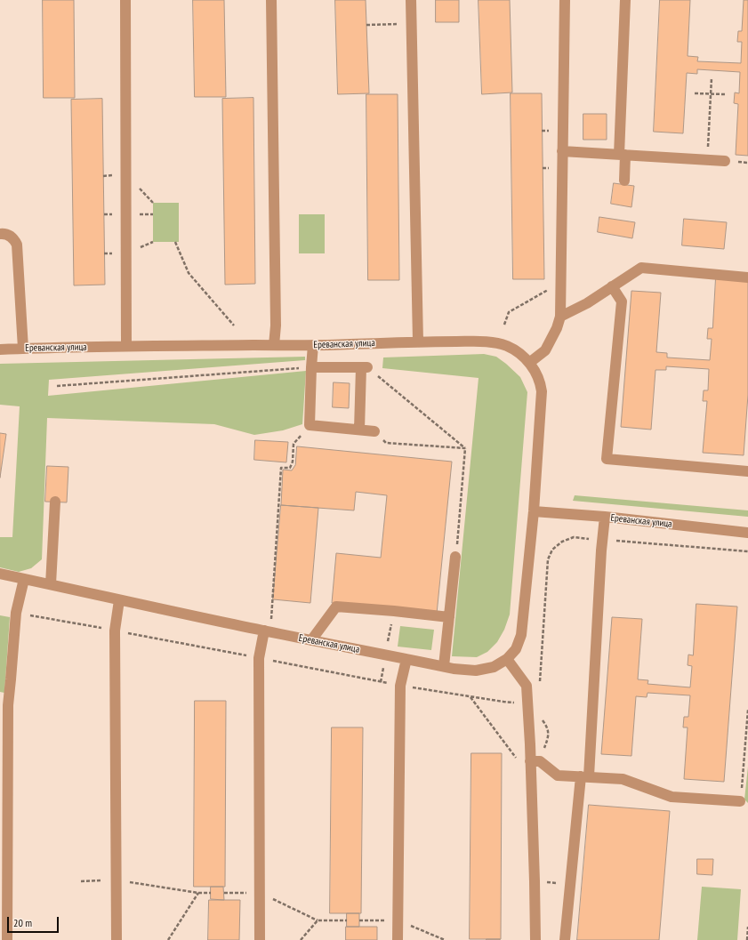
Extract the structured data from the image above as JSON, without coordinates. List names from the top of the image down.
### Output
{
  "streets": {
    "street": ["Ереванская улица"]
  },
  "scale_bar": "20 m"
}
